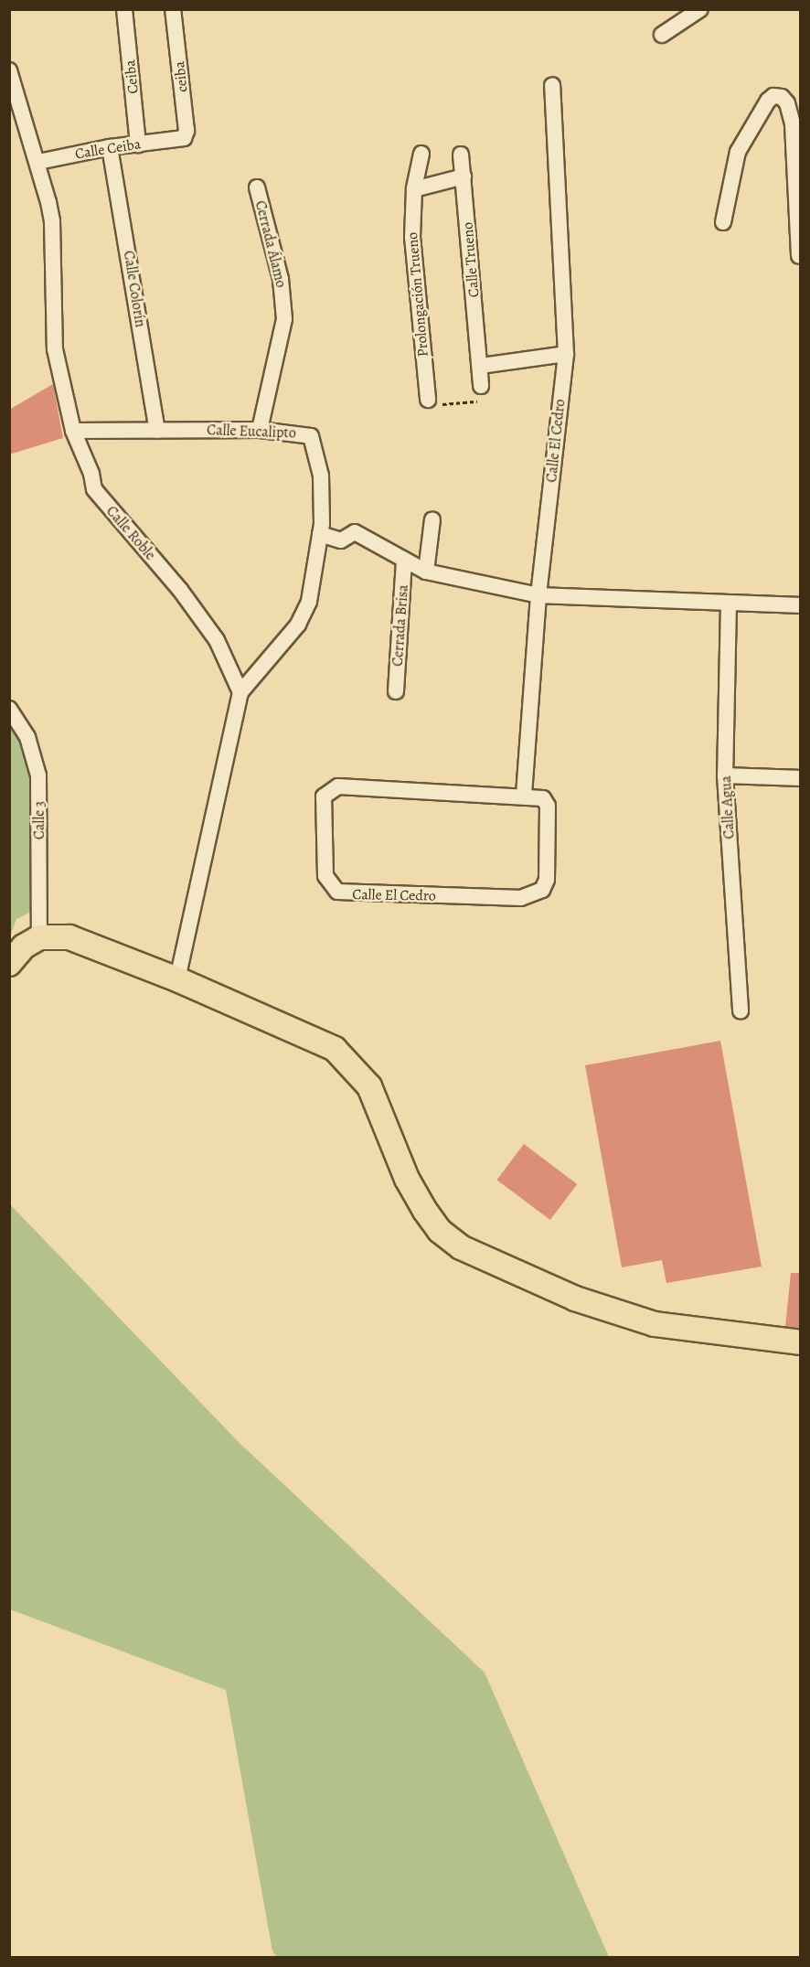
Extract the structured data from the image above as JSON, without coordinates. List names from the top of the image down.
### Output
{
  "streets": {
    "street": [
      "Ceiba",
      "ceiba",
      "Calle Ceiba",
      "Cerrada Álamo",
      "Calle Trueno",
      "Calle Colorín",
      "Prolongación Trueno",
      "Calle Eucalipto",
      "Calle El Cedro",
      "Calle Roble",
      "Cerrada Brisa",
      "Calle Agua",
      "Calle 3"
    ]
  },
  "crossings": [
    ["Ceiba", "Calle Ceiba"],
    ["ceiba", "Calle Ceiba"],
    ["Calle Ceiba", "Calle Colorín"],
    ["Calle Ceiba", "Calle Roble"],
    ["Cerrada Álamo", "Calle Eucalipto"],
    ["Calle Colorín", "Calle Eucalipto"],
    ["Calle Eucalipto", "Calle Roble"]
  ]
}
